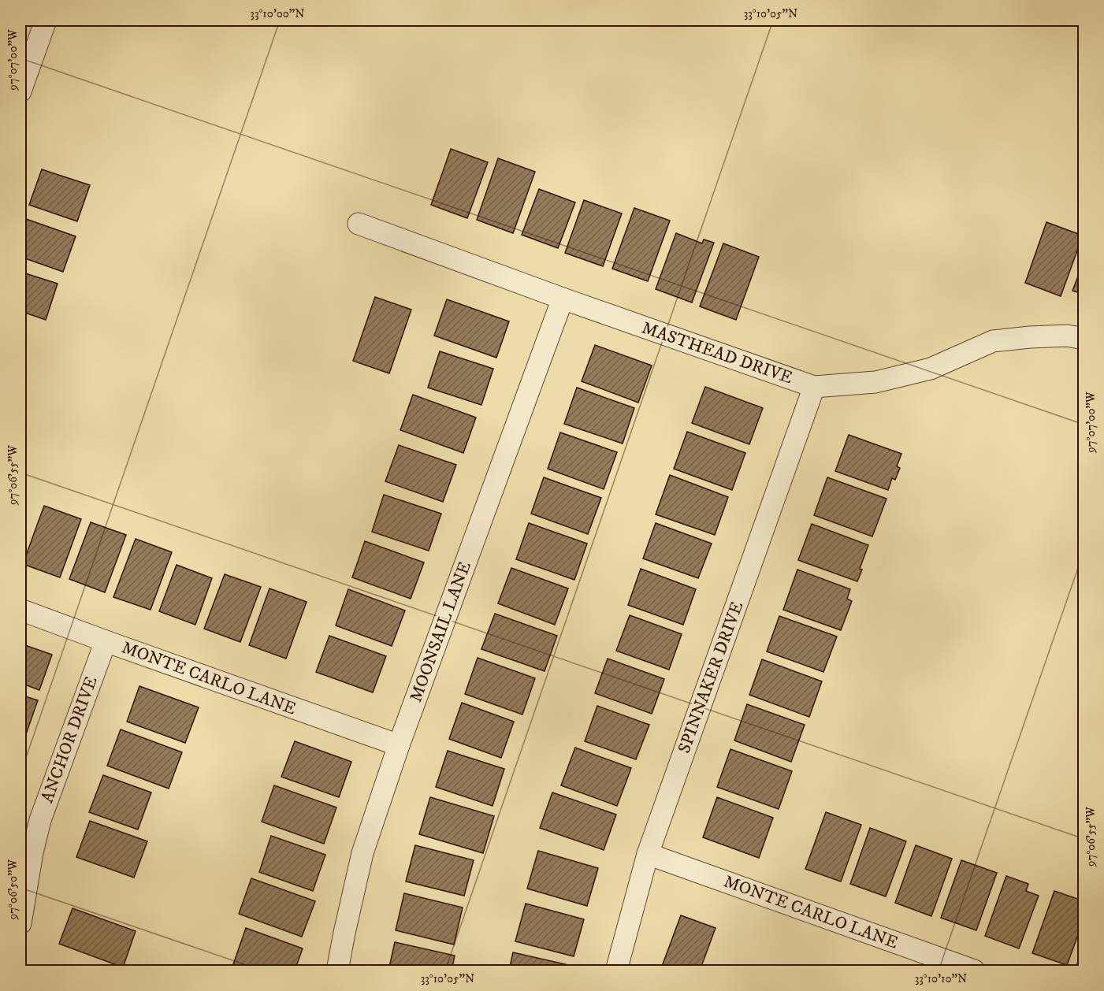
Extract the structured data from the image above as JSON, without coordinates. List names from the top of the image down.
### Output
{
  "streets": {
    "street": [
      "MASTHEAD DRIVE",
      "MOONSAIL LANE",
      "SPINNAKER DRIVE",
      "MONTE CARLO LANE",
      "ANCHOR DRIVE"
    ]
  },
  "crossings": [
    ["MASTHEAD DRIVE", "MOONSAIL LANE"],
    ["MASTHEAD DRIVE", "SPINNAKER DRIVE"],
    ["MOONSAIL LANE", "MONTE CARLO LANE"],
    ["SPINNAKER DRIVE", "MONTE CARLO LANE"],
    ["MONTE CARLO LANE", "ANCHOR DRIVE"]
  ],
  "coordinates": [
    "33°10'00\"N",
    "33°10'05\"N",
    "97°07'00\"W",
    "97°06'55\"W",
    "97°06'50\"W",
    "33°10'10\"N"
  ]
}
